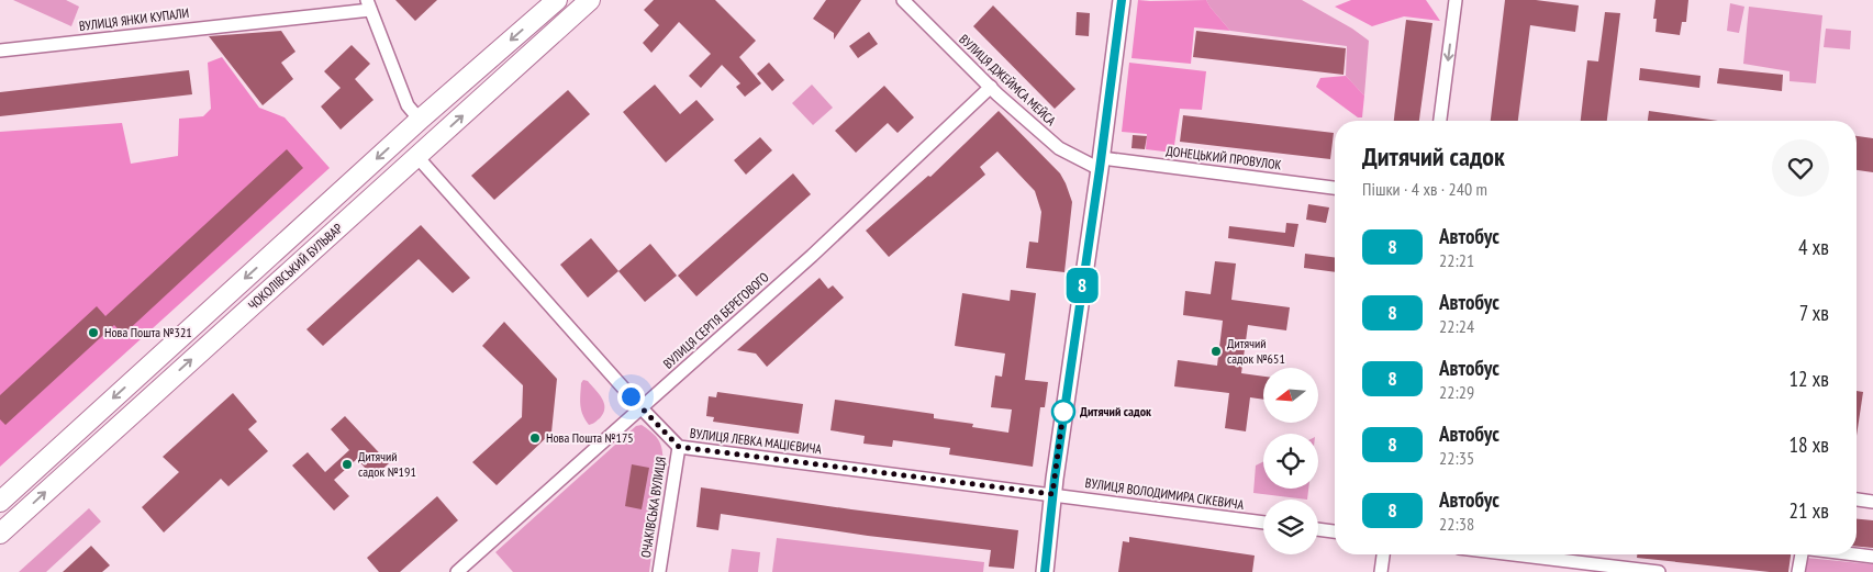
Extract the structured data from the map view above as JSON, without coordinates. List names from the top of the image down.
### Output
{
  "streets": {
    "main road": ["ЧОКОЛІВСЬКИЙ БУЛЬВАР"],
    "street": [
      "ВУЛИЦЯ ЯНКИ КУПАЛИ",
      "ВУЛИЦЯ ДЖЕЙМСА МЕЙСА",
      "ДОНЕЦЬКИЙ ПРОВУЛОК",
      "ВУЛИЦЯ СЕРГІЯ БЕРЕГОВОГО",
      "ВУЛИЦЯ ЛЕВКА МАЦІЄВИЧА",
      "ВУЛИЦЯ ВОЛОДИМИРА СІКЕВИЧА",
      "ОЧАКІВСЬКА ВУЛИЦЯ"
    ]
  },
  "crossings": [
    ["ВУЛИЦЯ ДЖЕЙМСА МЕЙСА", "ДОНЕЦЬКИЙ ПРОВУЛОК"],
    ["ВУЛИЦЯ ДЖЕЙМСА МЕЙСА", "ВУЛИЦЯ СЕРГІЯ БЕРЕГОВОГО"],
    ["ЧОКОЛІВСЬКИЙ БУЛЬВАР", "ВУЛИЦЯ ЛЕВКА МАЦІЄВИЧА"],
    ["ВУЛИЦЯ СЕРГІЯ БЕРЕГОВОГО", "ВУЛИЦЯ ЛЕВКА МАЦІЄВИЧА"],
    ["ВУЛИЦЯ ЛЕВКА МАЦІЄВИЧА", "ВУЛИЦЯ ВОЛОДИМИРА СІКЕВИЧА"],
    ["ВУЛИЦЯ ЛЕВКА МАЦІЄВИЧА", "ОЧАКІВСЬКА ВУЛИЦЯ"]
  ],
  "places": [
    "Нова Пошта №321",
    "Дитячий садок №651",
    "Дитячий садок",
    "Нова Пошта №175",
    "Дитячий садок №191"
  ],
  "lines": ["bus line 8"],
  "north": "left",
  "page": {
    "on_map": "8",
    "heading": ["Дитячий садок", "Пішки · 4 хв · 240 m"],
    "list": [
      {
        "mark": "8",
        "name": "Автобус",
        "note": "22:21",
        "value": "4 хв"
      },
      {
        "mark": "8",
        "name": "Автобус",
        "note": "22:24",
        "value": "7 хв"
      },
      {
        "mark": "8",
        "name": "Автобус",
        "note": "22:29",
        "value": "12 хв"
      },
      {
        "mark": "8",
        "name": "Автобус",
        "note": "22:35",
        "value": "18 хв"
      },
      {
        "mark": "8",
        "name": "Автобус",
        "note": "22:38",
        "value": "21 хв"
      }
    ]
  }
}
